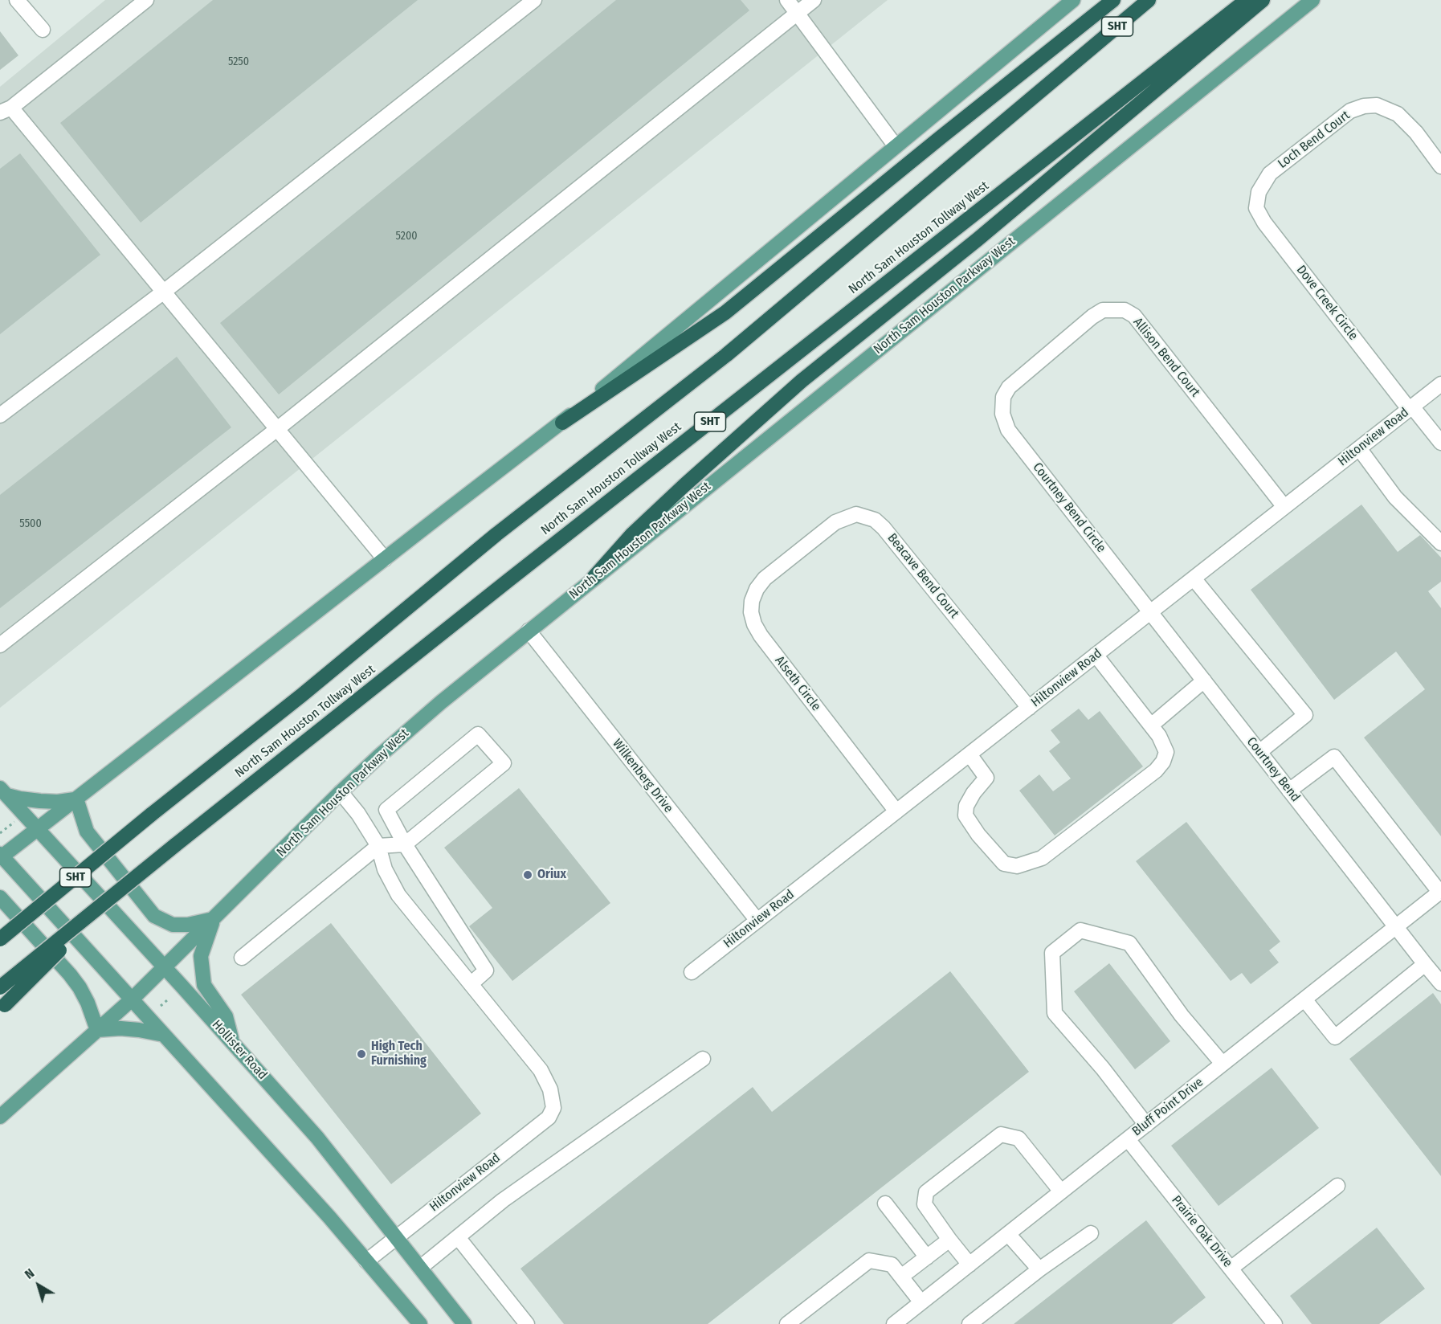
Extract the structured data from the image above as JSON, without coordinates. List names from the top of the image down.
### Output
{
  "streets": {
    "highway": ["SHT", "North Sam Houston Tollway West"],
    "main road": ["North Sam Houston Parkway West", "Hollister Road"],
    "street": [
      "Loch Bend Court",
      "Dove Creek Circle",
      "Allison Bend Court",
      "Hiltonview Road",
      "Courtney Bend Circle",
      "Beacave Bend Court",
      "Alseth Circle",
      "Courtney Bend",
      "Wilkenberg Drive",
      "Bluff Point Drive",
      "Prairie Oak Drive"
    ]
  },
  "crossings": [
    ["Loch Bend Court", "Dove Creek Circle"],
    ["North Sam Houston Parkway West", "Hiltonview Road"],
    ["North Sam Houston Parkway West", "Wilkenberg Drive"],
    ["North Sam Houston Parkway West", "Hollister Road"],
    ["Dove Creek Circle", "Hiltonview Road"],
    ["Allison Bend Court", "Hiltonview Road"],
    ["Allison Bend Court", "Courtney Bend Circle"],
    ["Hiltonview Road", "Courtney Bend Circle"],
    ["Hiltonview Road", "Beacave Bend Court"],
    ["Hiltonview Road", "Alseth Circle"],
    ["Hiltonview Road", "Courtney Bend"],
    ["Hiltonview Road", "Wilkenberg Drive"],
    ["Hiltonview Road", "Hollister Road"],
    ["Courtney Bend Circle", "Courtney Bend"],
    ["Beacave Bend Court", "Alseth Circle"],
    ["Courtney Bend", "Bluff Point Drive"],
    ["Bluff Point Drive", "Prairie Oak Drive"]
  ],
  "places": ["Oriux", "High Tech Furnishing"],
  "house_numbers": ["5250", "5200", "5500"],
  "north": "top left"
}
